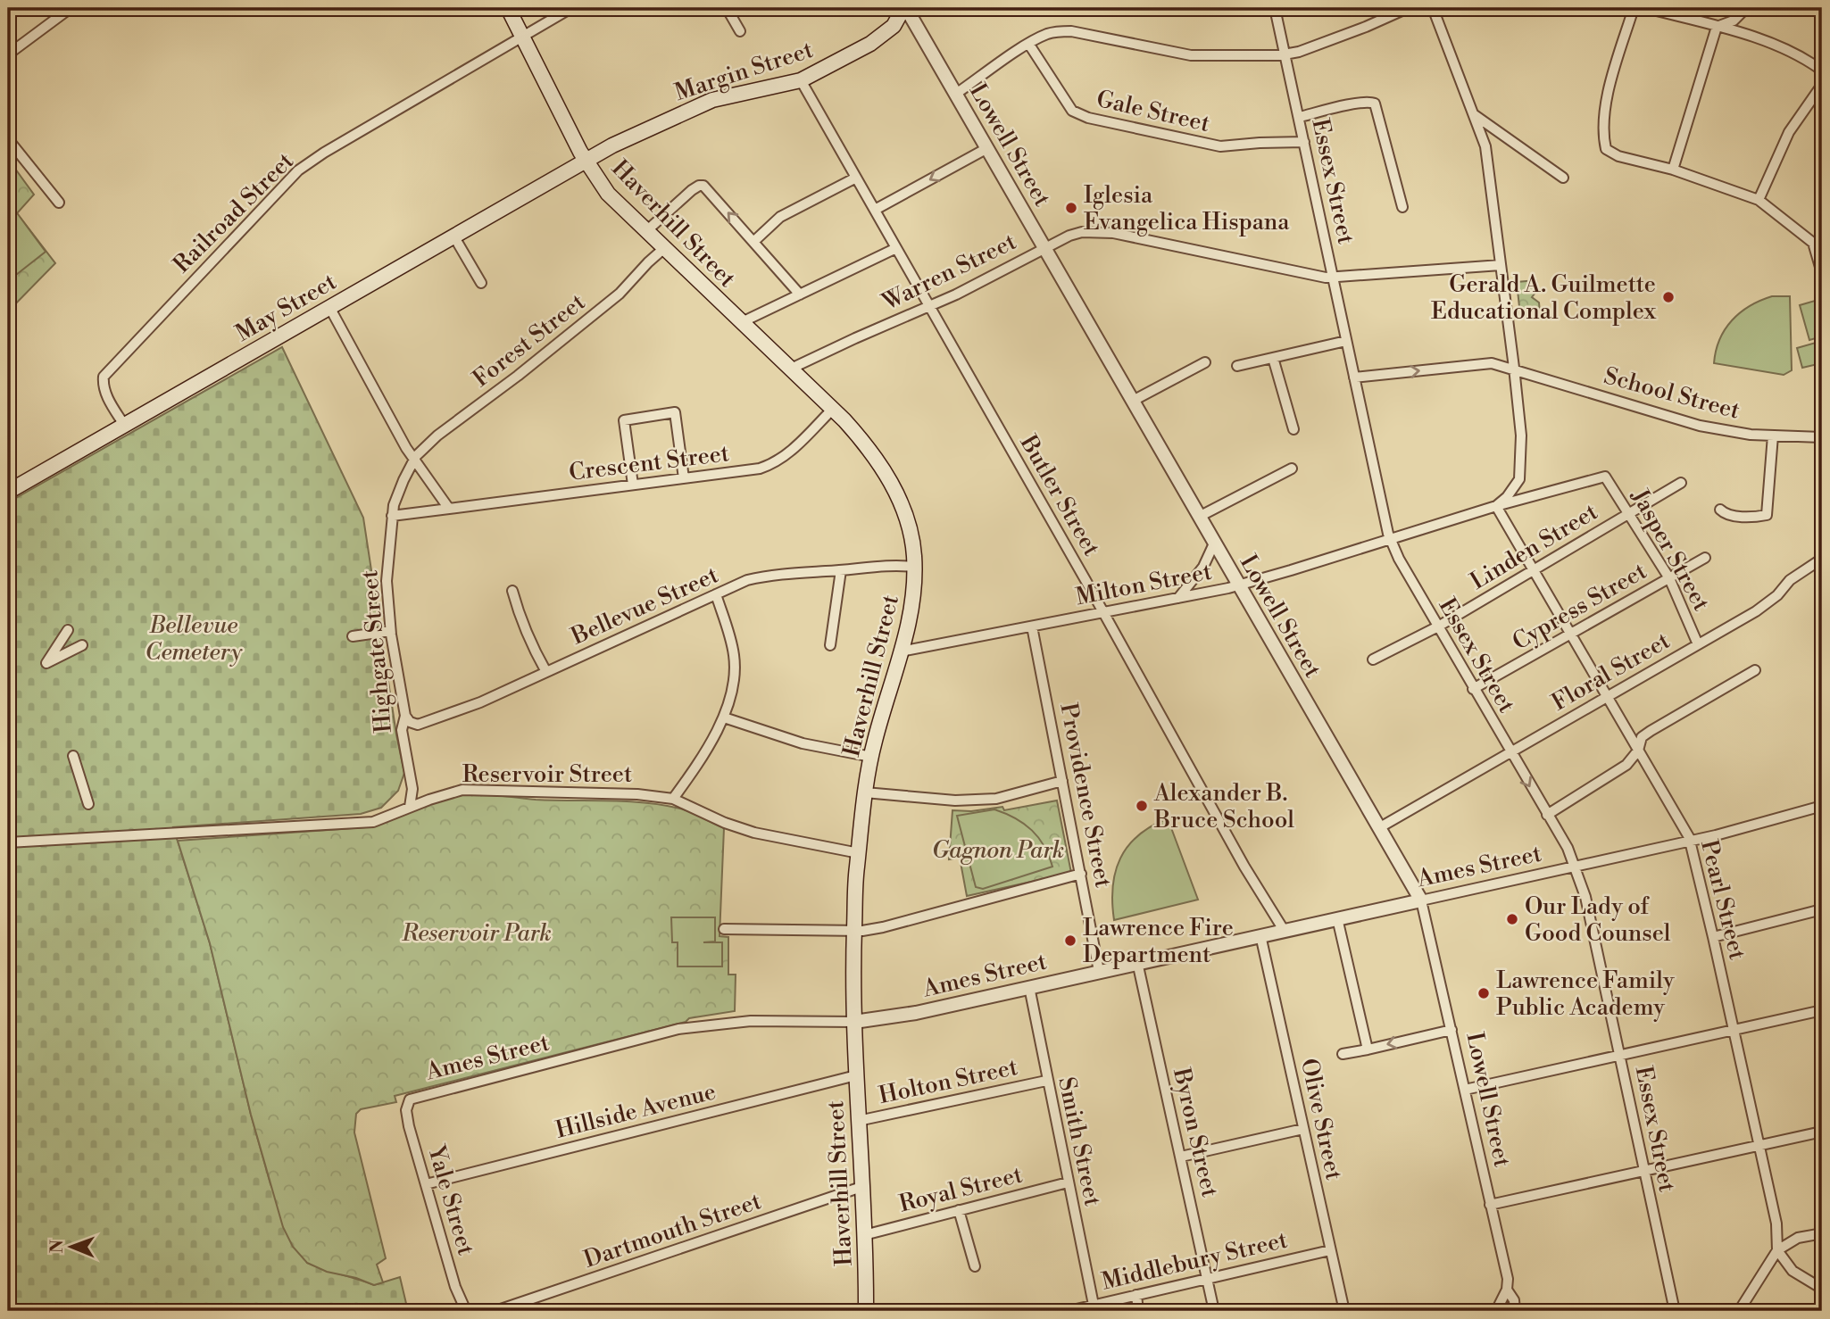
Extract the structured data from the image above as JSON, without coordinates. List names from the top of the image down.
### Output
{
  "streets": {
    "main road": ["Margin Street", "Haverhill Street", "May Street"],
    "street": [
      "Gale Street",
      "Lowell Street",
      "Essex Street",
      "Railroad Street",
      "Warren Street",
      "Forest Street",
      "School Street",
      "Crescent Street",
      "Butler Street",
      "Linden Street",
      "Jasper Street",
      "Milton Street",
      "Bellevue Street",
      "Cypress Street",
      "Highgate Street",
      "Floral Street",
      "Reservoir Street",
      "Providence Street",
      "Ames Street",
      "Pearl Street",
      "Holton Street",
      "Hillside Avenue",
      "Olive Street",
      "Byron Street",
      "Smith Street",
      "Royal Street",
      "Yale Street",
      "Dartmouth Street",
      "Middlebury Street"
    ]
  },
  "crossings": [
    ["Margin Street", "Lowell Street"],
    ["Margin Street", "Haverhill Street"],
    ["Margin Street", "May Street"],
    ["Margin Street", "Butler Street"],
    ["Gale Street", "Essex Street"],
    ["Lowell Street", "Warren Street"],
    ["Lowell Street", "Milton Street"],
    ["Lowell Street", "Floral Street"],
    ["Lowell Street", "Ames Street"],
    ["Essex Street", "Warren Street"],
    ["Essex Street", "School Street"],
    ["Essex Street", "Linden Street"],
    ["Essex Street", "Milton Street"],
    ["Essex Street", "Cypress Street"],
    ["Essex Street", "Floral Street"],
    ["Essex Street", "Ames Street"],
    ["Railroad Street", "Haverhill Street"],
    ["Railroad Street", "May Street"],
    ["Haverhill Street", "Warren Street"],
    ["Haverhill Street", "May Street"],
    ["Haverhill Street", "Forest Street"],
    ["Haverhill Street", "Crescent Street"],
    ["Haverhill Street", "Milton Street"],
    ["Haverhill Street", "Bellevue Street"],
    ["Haverhill Street", "Reservoir Street"],
    ["Haverhill Street", "Ames Street"],
    ["Haverhill Street", "Holton Street"],
    ["Haverhill Street", "Hillside Avenue"],
    ["Haverhill Street", "Royal Street"],
    ["Haverhill Street", "Dartmouth Street"],
    ["Warren Street", "Butler Street"],
    ["Forest Street", "Highgate Street"],
    ["Crescent Street", "Highgate Street"],
    ["Butler Street", "Milton Street"],
    ["Butler Street", "Ames Street"],
    ["Linden Street", "Jasper Street"],
    ["Linden Street", "Pearl Street"],
    ["Jasper Street", "Milton Street"],
    ["Jasper Street", "Cypress Street"],
    ["Jasper Street", "Floral Street"],
    ["Milton Street", "Providence Street"],
    ["Milton Street", "Pearl Street"],
    ["Bellevue Street", "Highgate Street"],
    ["Cypress Street", "Pearl Street"],
    ["Highgate Street", "Reservoir Street"],
    ["Floral Street", "Pearl Street"],
    ["Providence Street", "Ames Street"],
    ["Ames Street", "Pearl Street"],
    ["Ames Street", "Olive Street"],
    ["Ames Street", "Byron Street"],
    ["Ames Street", "Smith Street"],
    ["Ames Street", "Yale Street"],
    ["Holton Street", "Smith Street"],
    ["Hillside Avenue", "Yale Street"],
    ["Olive Street", "Middlebury Street"],
    ["Byron Street", "Middlebury Street"],
    ["Smith Street", "Royal Street"],
    ["Smith Street", "Middlebury Street"]
  ],
  "parks": ["Bellevue Cemetery", "Gagnon Park", "Reservoir Park"],
  "places": [
    "Iglesia Evangelica Hispana",
    "Gerald A. Guilmette Educational Complex",
    "Alexander B. Bruce School",
    "Our Lady of Good Counsel",
    "Lawrence Fire Department",
    "Lawrence Family Public Academy"
  ],
  "north": "left"
}
